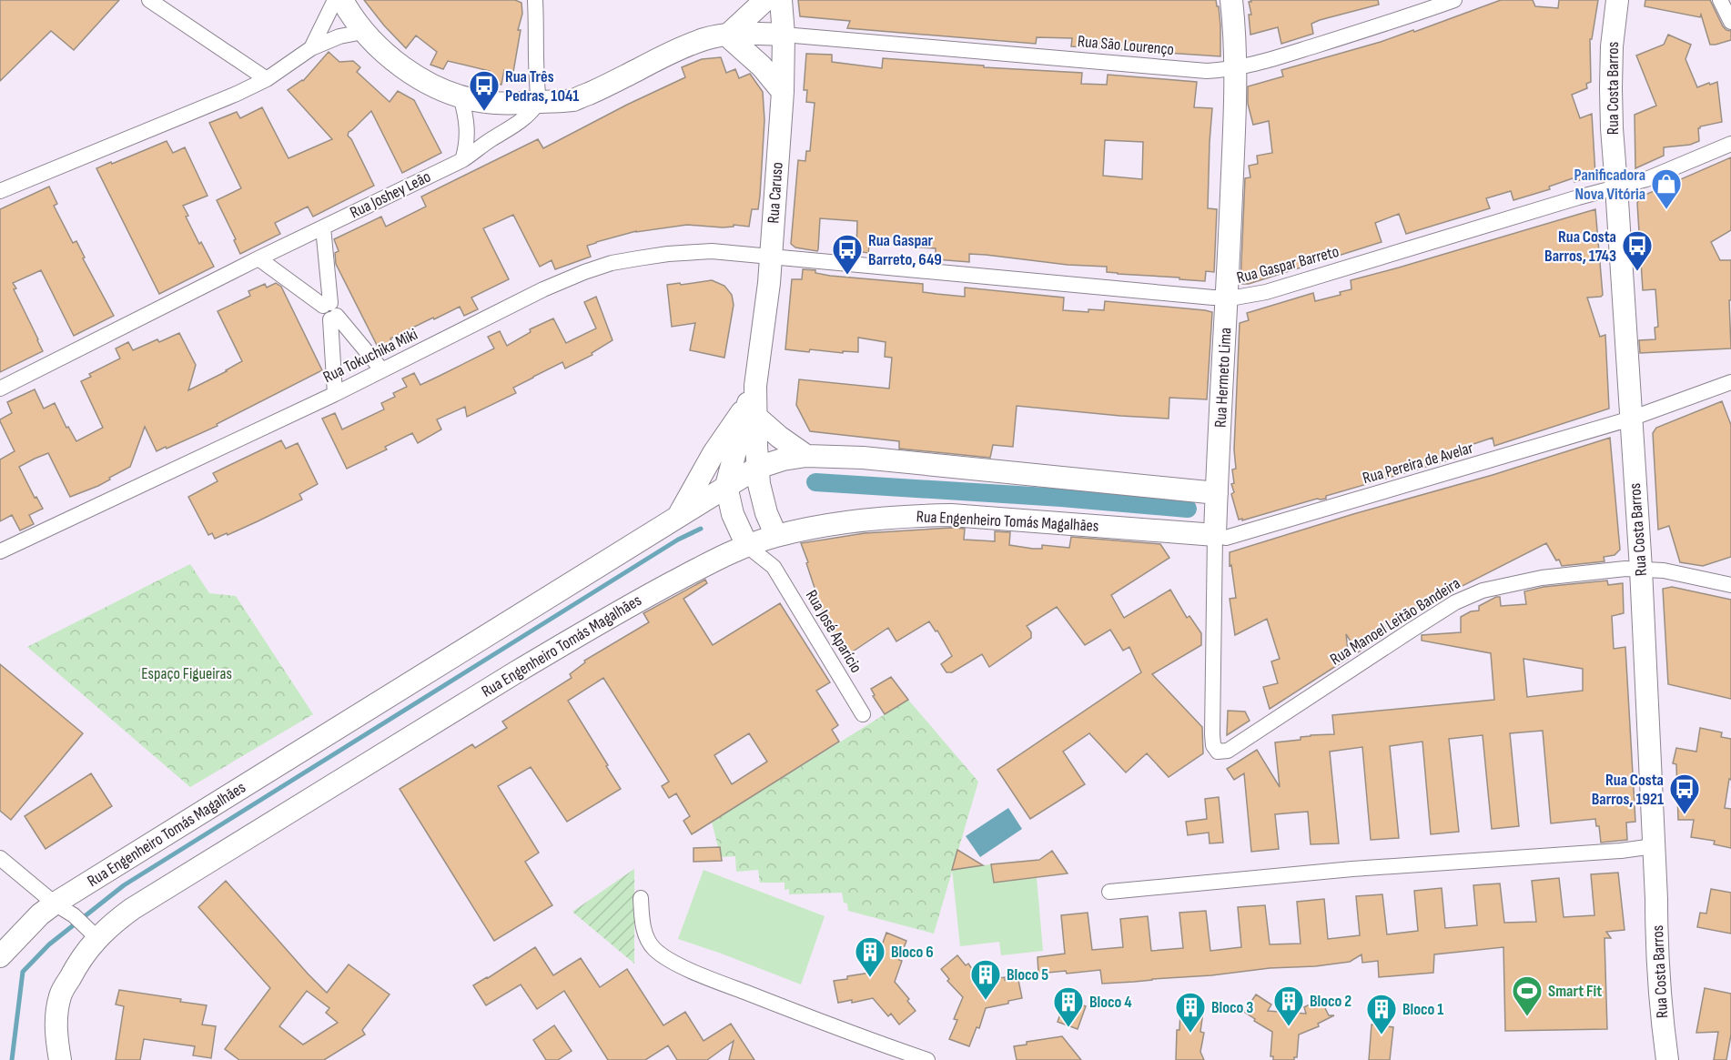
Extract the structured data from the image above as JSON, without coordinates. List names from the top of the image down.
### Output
{
  "streets": {
    "street": [
      "Rua São Lourenço",
      "Rua Costa Barros",
      "Rua Caruso",
      "Rua Joshey Leão",
      "Rua Gaspar Barreto",
      "Rua Tokuchika Miki",
      "Rua Hermeto Lima",
      "Rua Pereira de Avelar",
      "Rua Engenheiro Tomás Magalhães",
      "Rua Manoel Leitão Bandeira",
      "Rua José Aparício"
    ]
  },
  "crossings": [
    ["Rua São Lourenço", "Rua Caruso"],
    ["Rua São Lourenço", "Rua Hermeto Lima"],
    ["Rua Costa Barros", "Rua Gaspar Barreto"],
    ["Rua Costa Barros", "Rua Pereira de Avelar"],
    ["Rua Costa Barros", "Rua Manoel Leitão Bandeira"],
    ["Rua Caruso", "Rua Gaspar Barreto"],
    ["Rua Caruso", "Rua Tokuchika Miki"],
    ["Rua Caruso", "Rua Engenheiro Tomás Magalhães"],
    ["Rua Gaspar Barreto", "Rua Tokuchika Miki"],
    ["Rua Gaspar Barreto", "Rua Hermeto Lima"],
    ["Rua Hermeto Lima", "Rua Pereira de Avelar"],
    ["Rua Hermeto Lima", "Rua Engenheiro Tomás Magalhães"],
    ["Rua Hermeto Lima", "Rua Manoel Leitão Bandeira"],
    ["Rua Pereira de Avelar", "Rua Engenheiro Tomás Magalhães"],
    ["Rua Engenheiro Tomás Magalhães", "Rua José Aparício"]
  ],
  "parks": ["Espaço Figueiras"],
  "places": {
    "bus stop": [
      "Rua Três Pedras, 1041",
      "Rua Costa Barros, 1743",
      "Rua Gaspar Barreto, 649",
      "Rua Costa Barros, 1921"
    ],
    "shop": ["Panificadora Nova Vitória"],
    "building": [
      "Bloco 6",
      "Bloco 5",
      "Bloco 2",
      "Bloco 4",
      "Bloco 3",
      "Bloco 1"
    ],
    "sports": ["Smart Fit"]
  }
}
